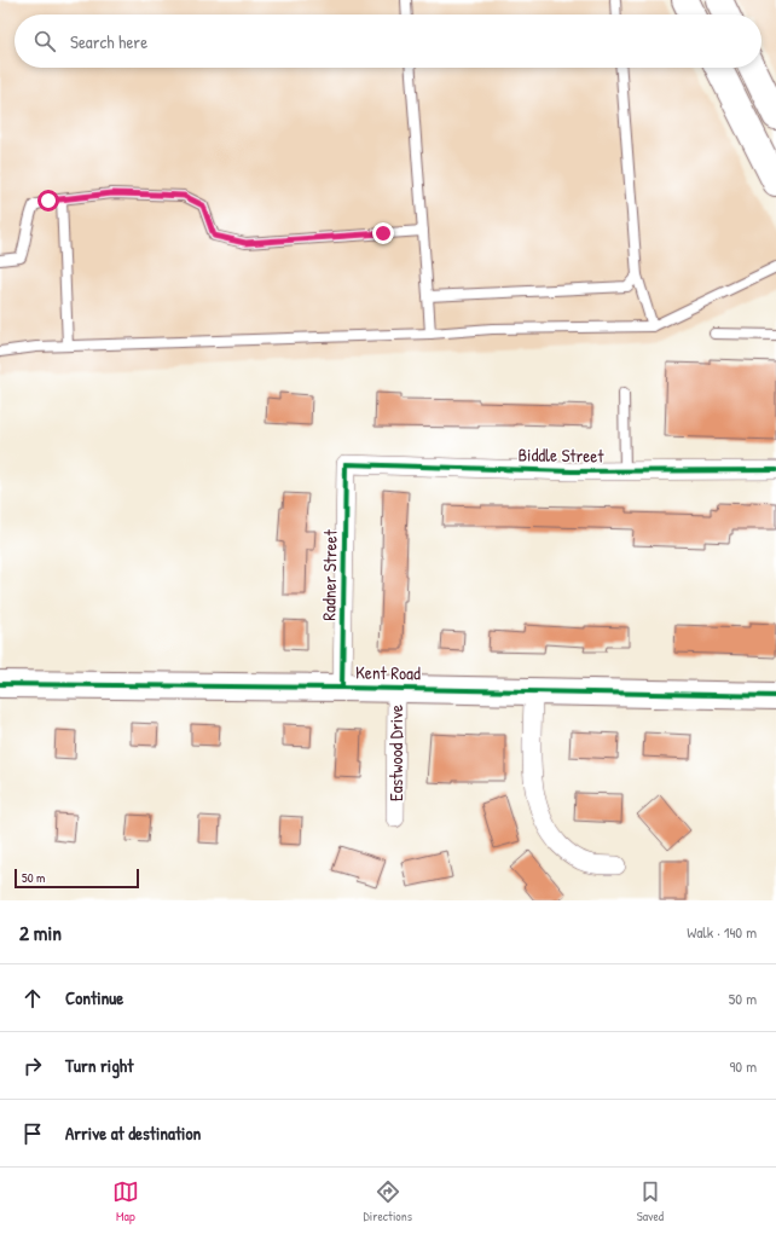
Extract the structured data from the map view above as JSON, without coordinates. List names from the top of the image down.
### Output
{
  "streets": {
    "street": [
      "Biddle Street",
      "Radner Street",
      "Kent Road",
      "Eastwood Drive"
    ]
  },
  "crossings": [
    ["Biddle Street", "Radner Street"],
    ["Radner Street", "Kent Road"],
    ["Kent Road", "Eastwood Drive"]
  ],
  "scale_bar": "50 m",
  "page": {
    "search": "Search here",
    "scale": "50 m",
    "heading": ["2 min", "Walk · 140 m"],
    "list": [
      ["Continue", "50 m"],
      ["Turn right", "90 m"],
      "Arrive at destination"
    ],
    "nav": ["Map", "Directions", "Saved"]
  }
}
